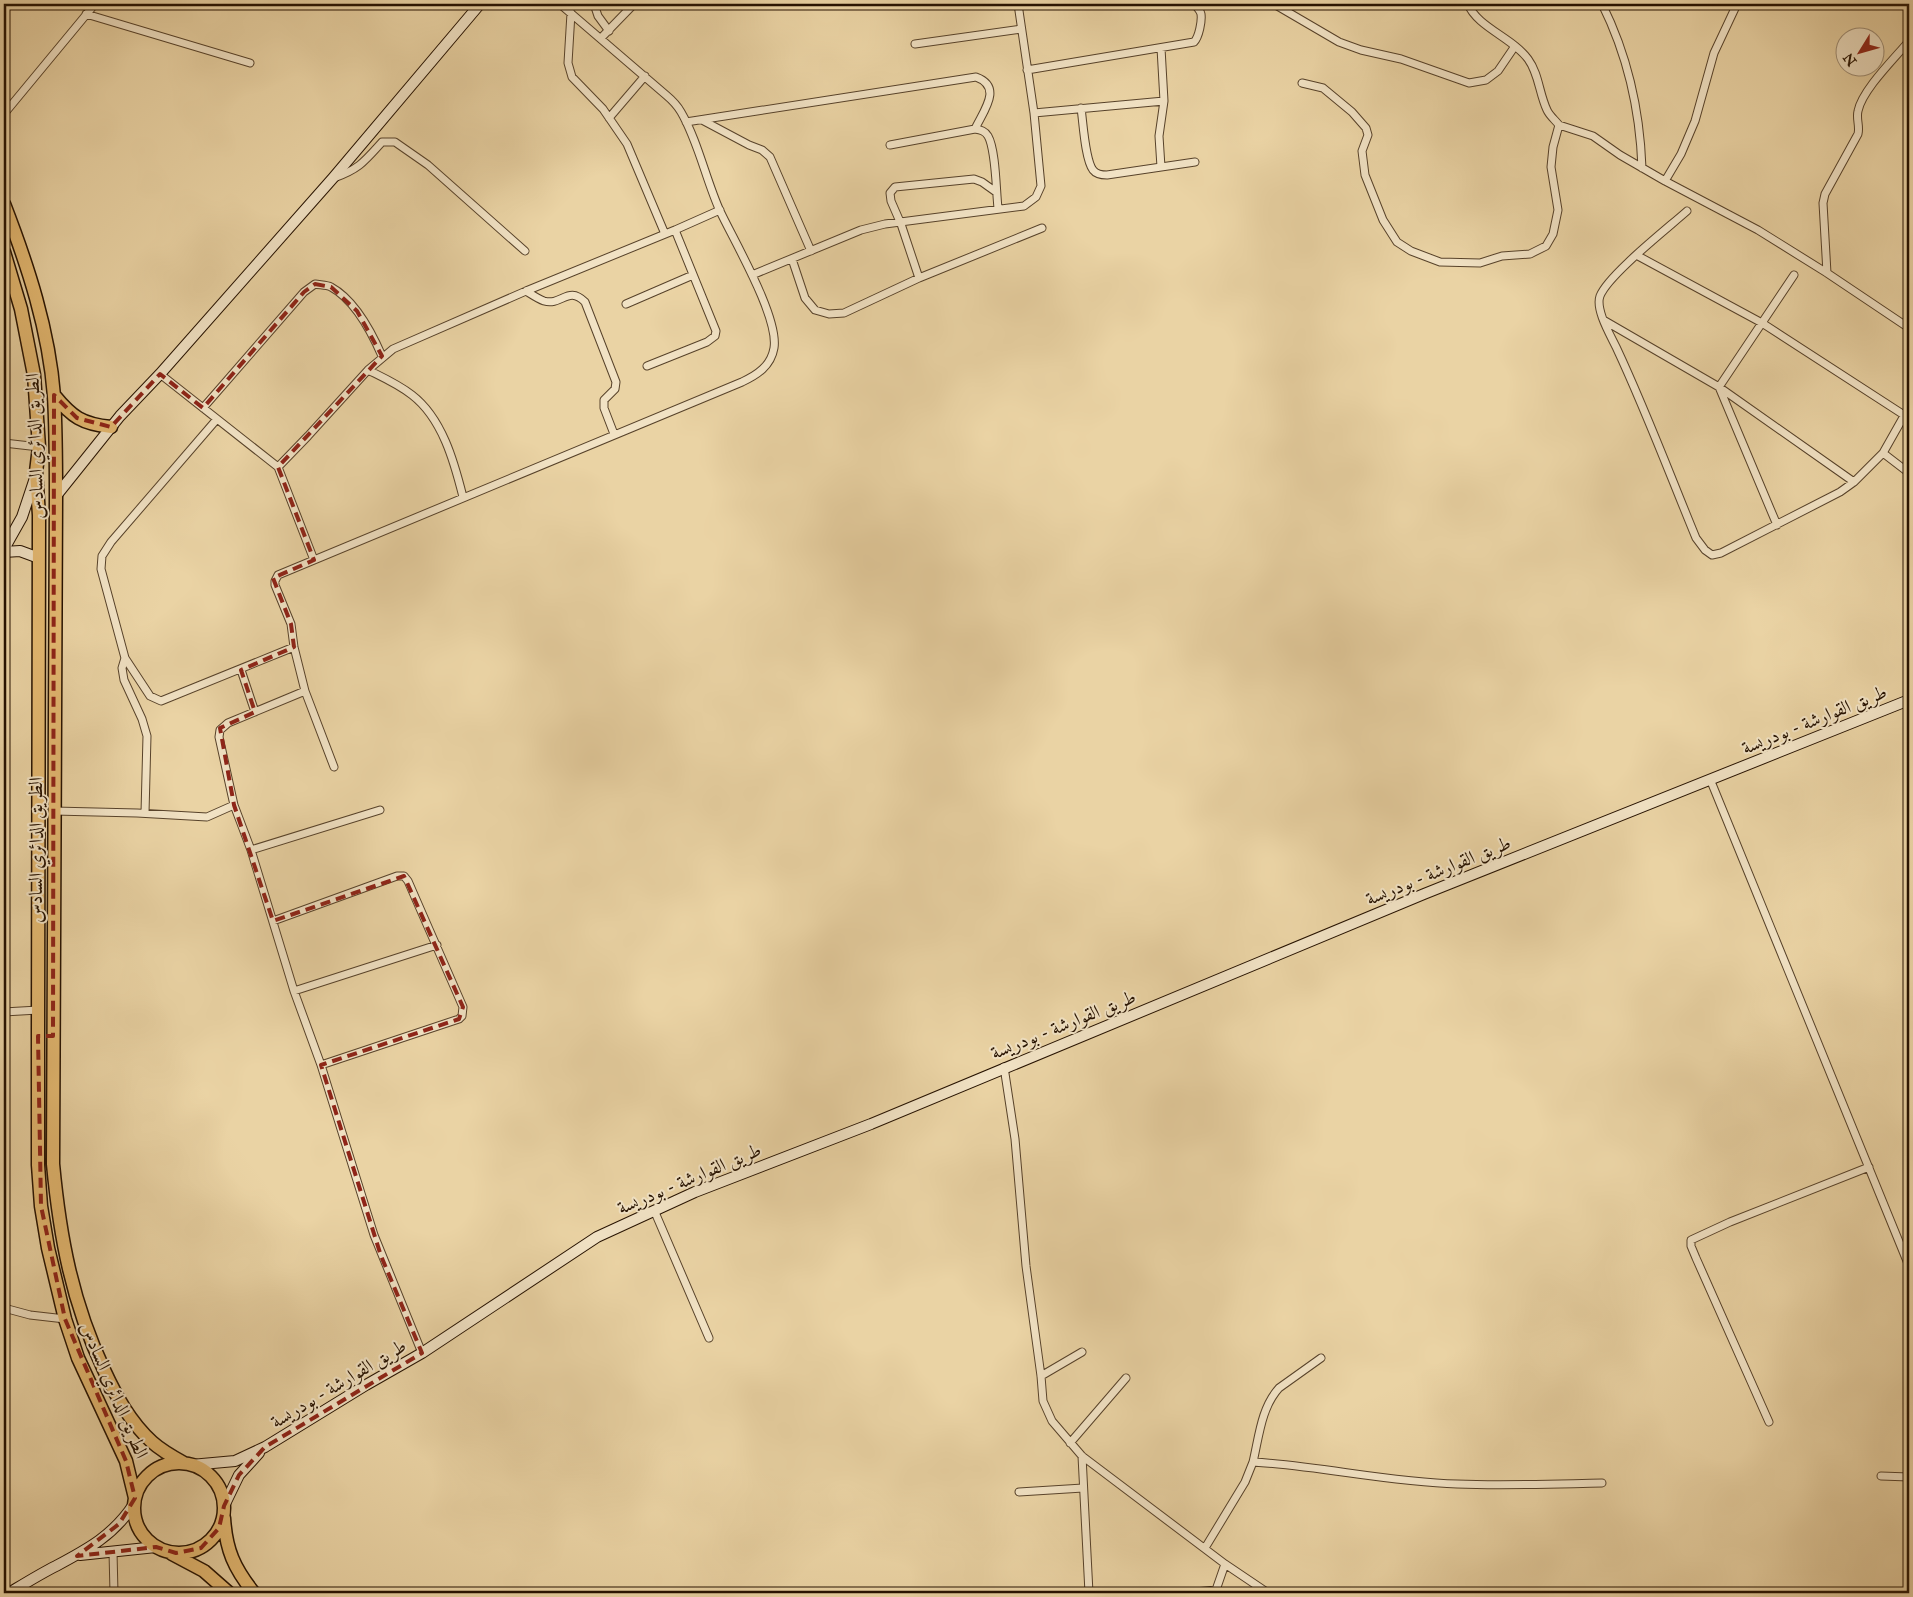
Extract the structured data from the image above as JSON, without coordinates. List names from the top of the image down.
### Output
{
  "streets": {
    "highway": ["الطريق الدائري السادس"],
    "main road": ["طريق القوارشة - بودريسة"]
  },
  "north": "bottom left"
}
